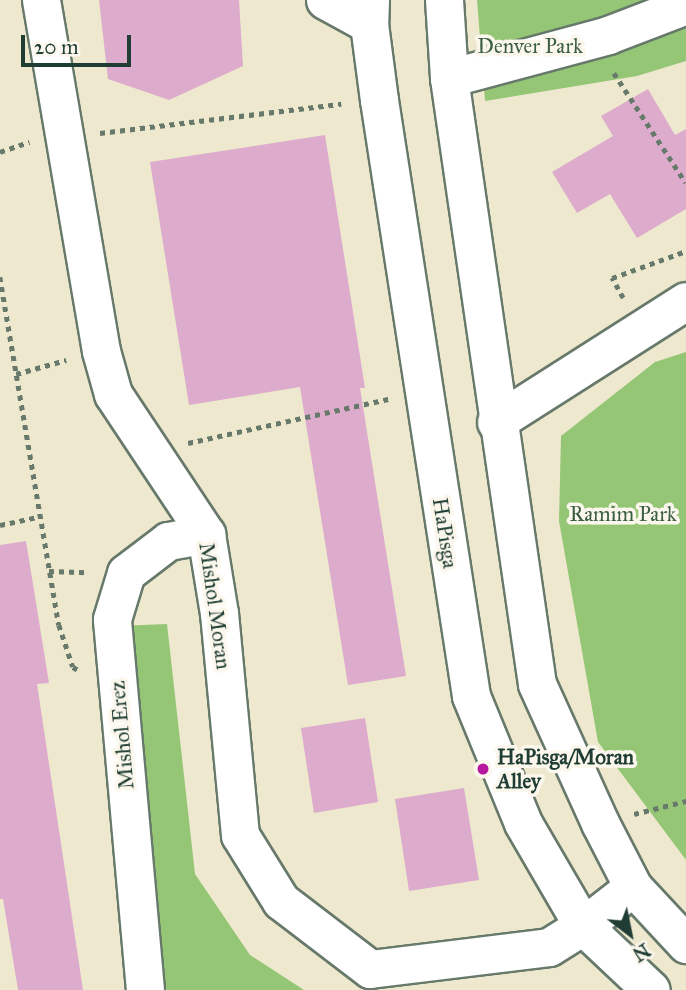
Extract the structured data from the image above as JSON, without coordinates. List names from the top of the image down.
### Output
{
  "streets": {
    "street": ["HaPisga", "Mishol Moran", "Mishol Erez"]
  },
  "crossings": [
    ["HaPisga", "Mishol Moran"],
    ["Mishol Moran", "Mishol Erez"]
  ],
  "parks": ["Denver Park", "Ramim Park"],
  "places": ["HaPisga/Moran Alley"],
  "scale_bar": "20 m",
  "north": "bottom right"
}
